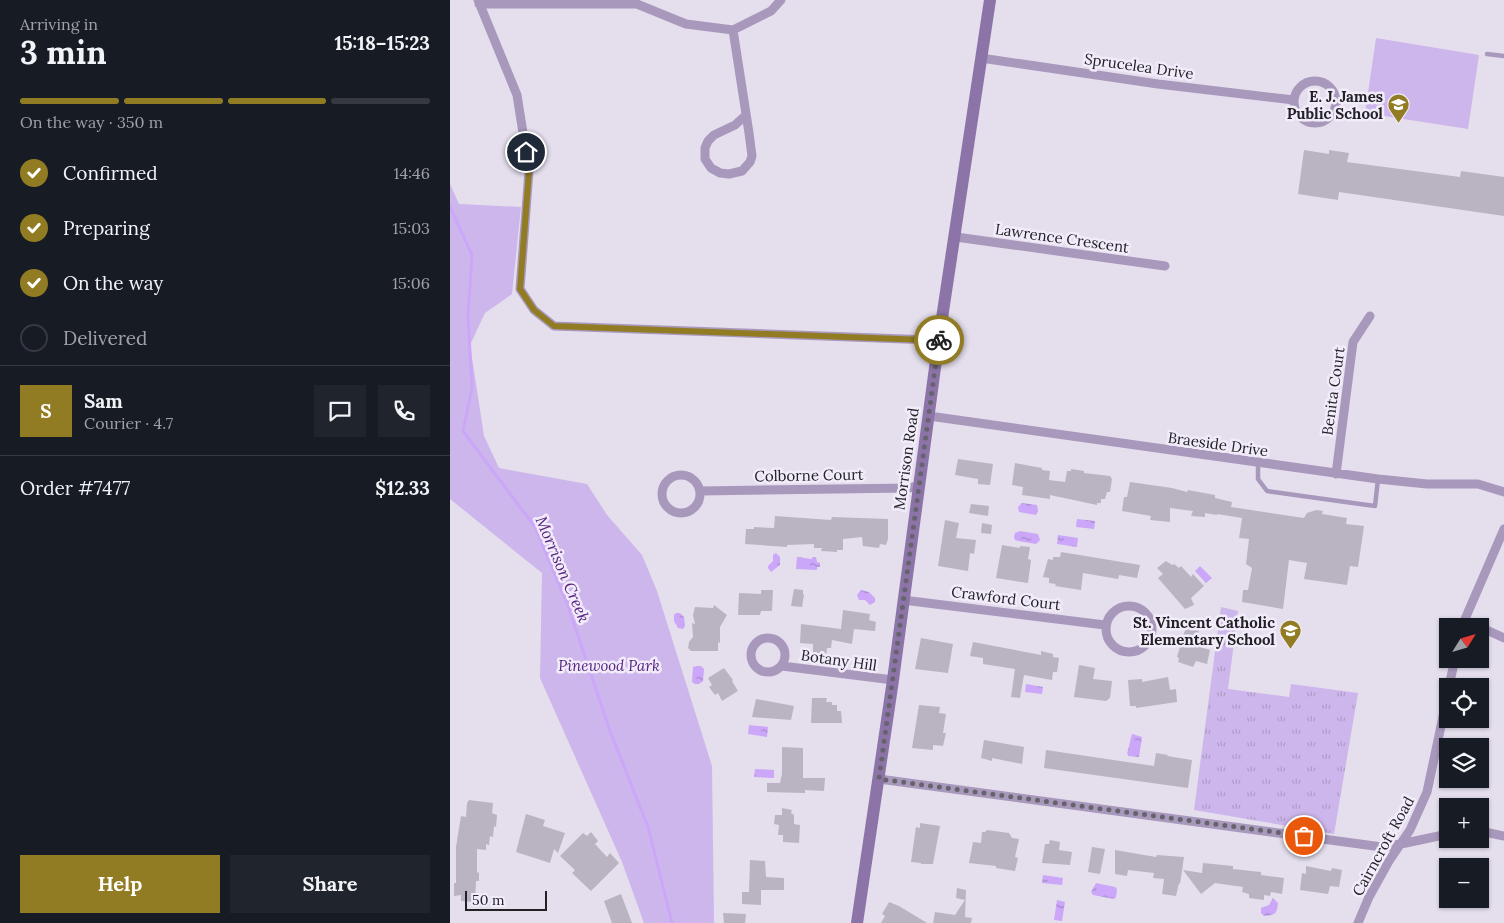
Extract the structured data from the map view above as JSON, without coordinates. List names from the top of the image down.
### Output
{
  "streets": {
    "street": [
      "Sprucelea Drive",
      "Lawrence Crescent",
      "Benita Court",
      "Braeside Drive",
      "Morrison Road",
      "Colborne Court",
      "Crawford Court",
      "Botany Hill",
      "Cairncroft Road"
    ]
  },
  "crossings": [
    ["Sprucelea Drive", "Morrison Road"],
    ["Lawrence Crescent", "Morrison Road"],
    ["Benita Court", "Braeside Drive"],
    ["Braeside Drive", "Morrison Road"],
    ["Morrison Road", "Colborne Court"],
    ["Morrison Road", "Crawford Court"],
    ["Morrison Road", "Botany Hill"]
  ],
  "water": ["Morrison Creek"],
  "parks": ["Pinewood Park"],
  "places": {
    "school or university": ["E. J. James Public School", "St. Vincent Catholic Elementary School"]
  },
  "scale_bar": "50 m",
  "north": "top right",
  "page": {
    "heading": ["3 min", "Arriving in", "15:18–15:23"],
    "panel": [
      "Sam",
      "Courier · 4.7",
      "Order #7477",
      "$12.33"
    ],
    "bar": "On the way · 350 m",
    "list": [
      ["Confirmed", "14:46"],
      ["Preparing", "15:03"],
      ["On the way", "15:06"],
      "Delivered"
    ],
    "round": "S",
    "map_buttons": ["+", "−"],
    "buttons": ["Help", "Share"],
    "scale": "50 m"
  }
}
